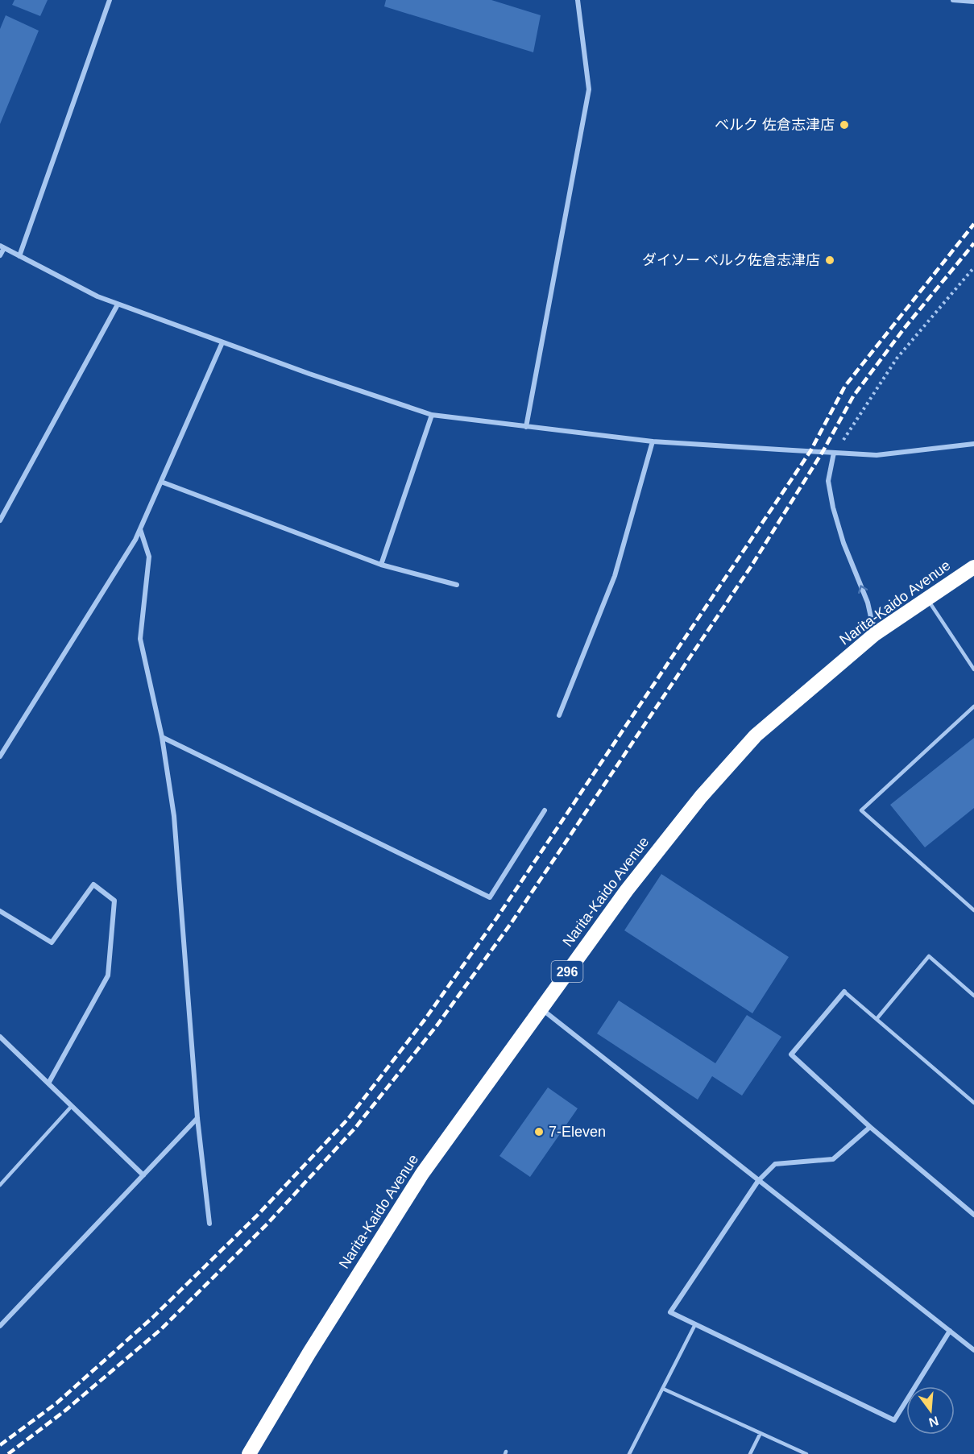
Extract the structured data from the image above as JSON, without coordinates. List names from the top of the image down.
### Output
{
  "streets": {
    "highway": ["Narita-Kaido Avenue", "296"]
  },
  "places": ["ベルク 佐倉志津店", "ダイソー ベルク佐倉志津店", "7-Eleven"],
  "north": "bottom"
}
